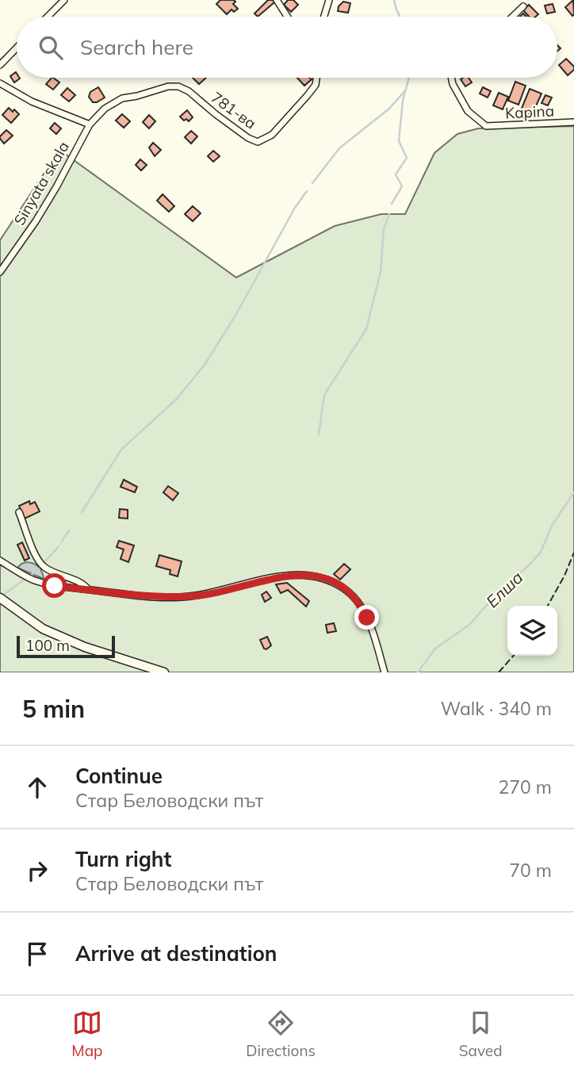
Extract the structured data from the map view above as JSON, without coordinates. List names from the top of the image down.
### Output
{
  "streets": {
    "street": ["781-ва", "Kapina", "Sinyata skala"]
  },
  "crossings": [
    ["781-ва", "Sinyata skala"]
  ],
  "water": ["Елша"],
  "scale_bar": "100 m",
  "page": {
    "search": "Search here",
    "scale": "100 m",
    "heading": ["5 min", "Walk · 340 m"],
    "list": [
      ["Continue", "Стар Беловодски път", "270 m"],
      ["Turn right", "Стар Беловодски път", "70 m"],
      "Arrive at destination"
    ],
    "nav": ["Map", "Directions", "Saved"]
  }
}
